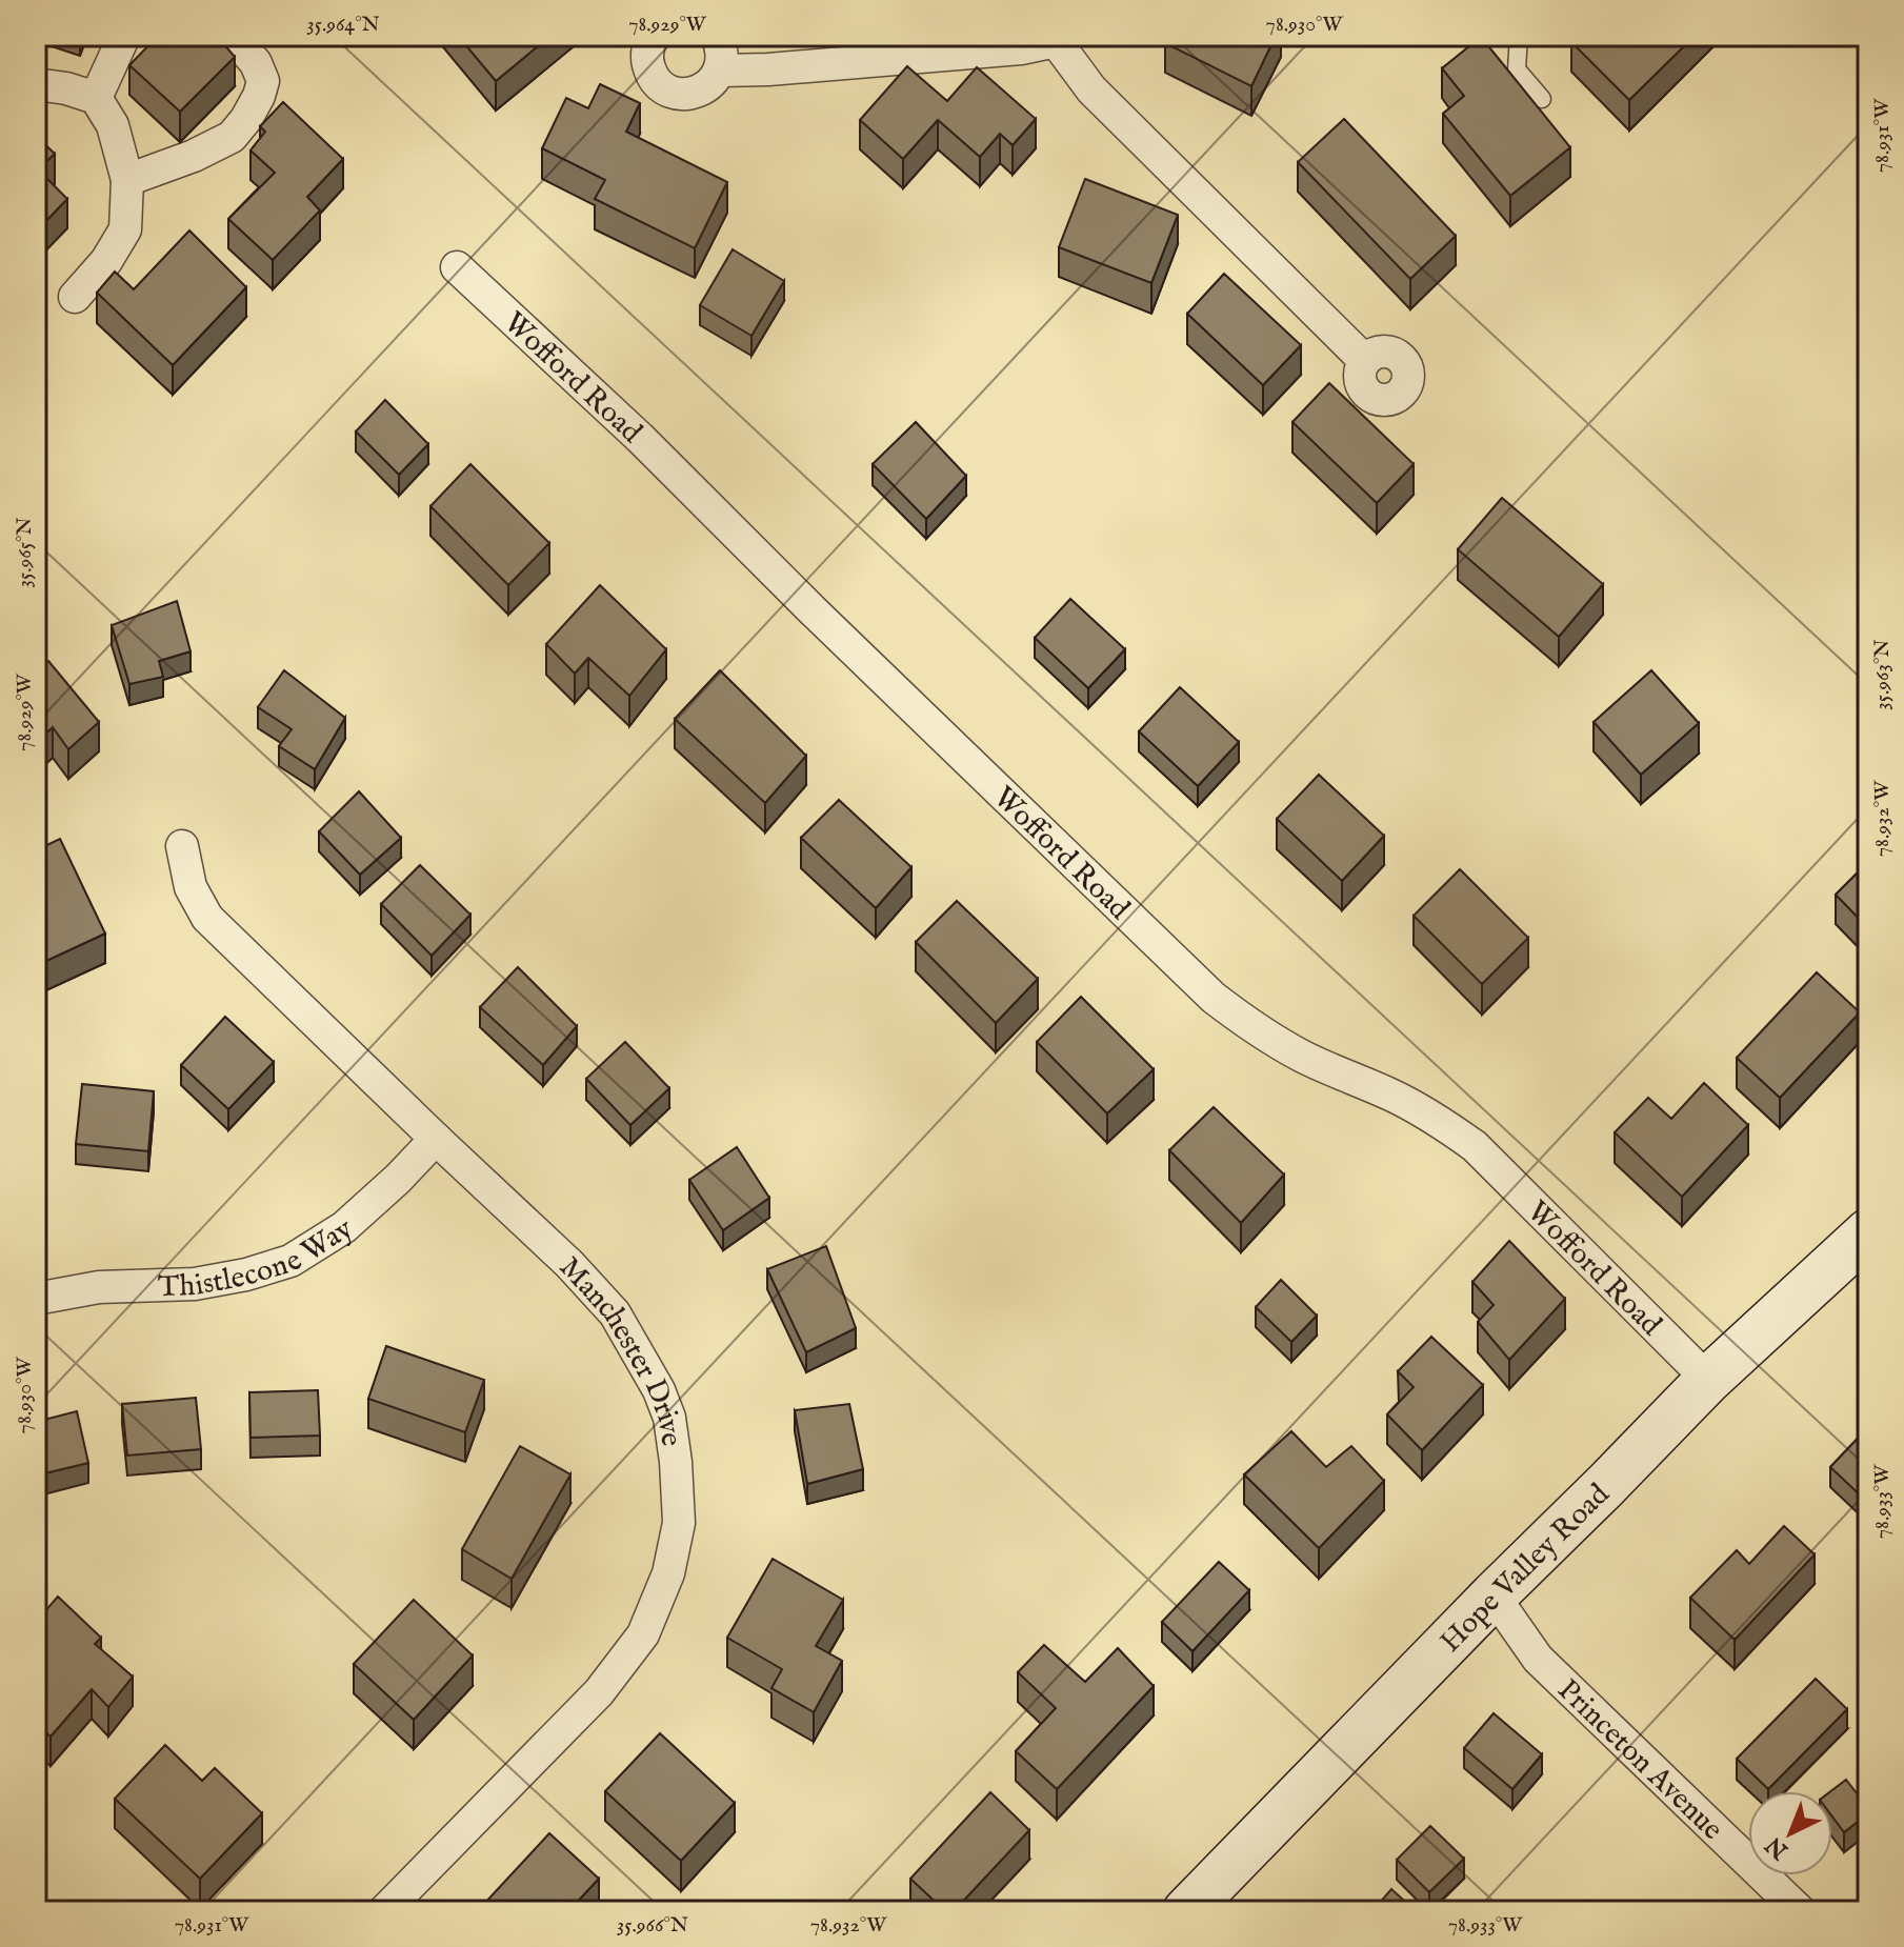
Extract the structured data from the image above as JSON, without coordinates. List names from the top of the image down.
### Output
{
  "streets": {
    "main road": ["Hope Valley Road"],
    "street": [
      "Wofford Road",
      "Thistlecone Way",
      "Manchester Drive",
      "Princeton Avenue"
    ]
  },
  "crossings": [
    ["Wofford Road", "Hope Valley Road"],
    ["Thistlecone Way", "Manchester Drive"],
    ["Hope Valley Road", "Princeton Avenue"]
  ],
  "north": "bottom left",
  "coordinates": [
    "35.964°N",
    "78.929°W",
    "78.930°W",
    "78.931°W",
    "35.965°N",
    "35.963°N",
    "78.932°W",
    "78.933°W",
    "35.966°N"
  ]
}
